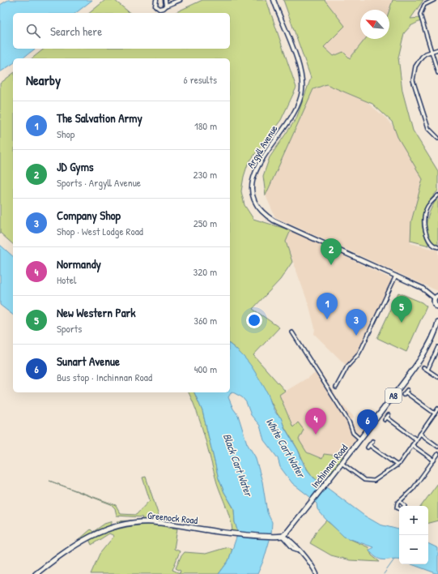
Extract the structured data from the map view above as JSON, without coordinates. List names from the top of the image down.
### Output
{
  "streets": {
    "main road": ["A8", "Inchinnan Road", "Greenock Road"],
    "street": ["Argyll Avenue"]
  },
  "crossings": [
    ["Inchinnan Road", "Greenock Road"]
  ],
  "water": ["White Cart Water", "Black Cart Water"],
  "north": "top left",
  "page": {
    "search": "Search here",
    "heading": ["Nearby", "6 results"],
    "list": [
      {
        "mark": "1",
        "name": "The Salvation Army",
        "note": "Shop",
        "value": "180 m"
      },
      {
        "mark": "2",
        "name": "JD Gyms",
        "note": "Sports · Argyll Avenue",
        "value": "230 m"
      },
      {
        "mark": "3",
        "name": "Company Shop",
        "note": "Shop · West Lodge Road",
        "value": "250 m"
      },
      {
        "mark": "4",
        "name": "Normandy",
        "note": "Hotel",
        "value": "320 m"
      },
      {
        "mark": "5",
        "name": "New Western Park",
        "note": "Sports",
        "value": "360 m"
      },
      {
        "mark": "6",
        "name": "Sunart Avenue",
        "note": "Bus stop · Inchinnan Road",
        "value": "400 m"
      }
    ],
    "pins": [
      "2",
      "1",
      "5",
      "3",
      "4",
      "6"
    ],
    "map_buttons": ["+", "−"]
  }
}
